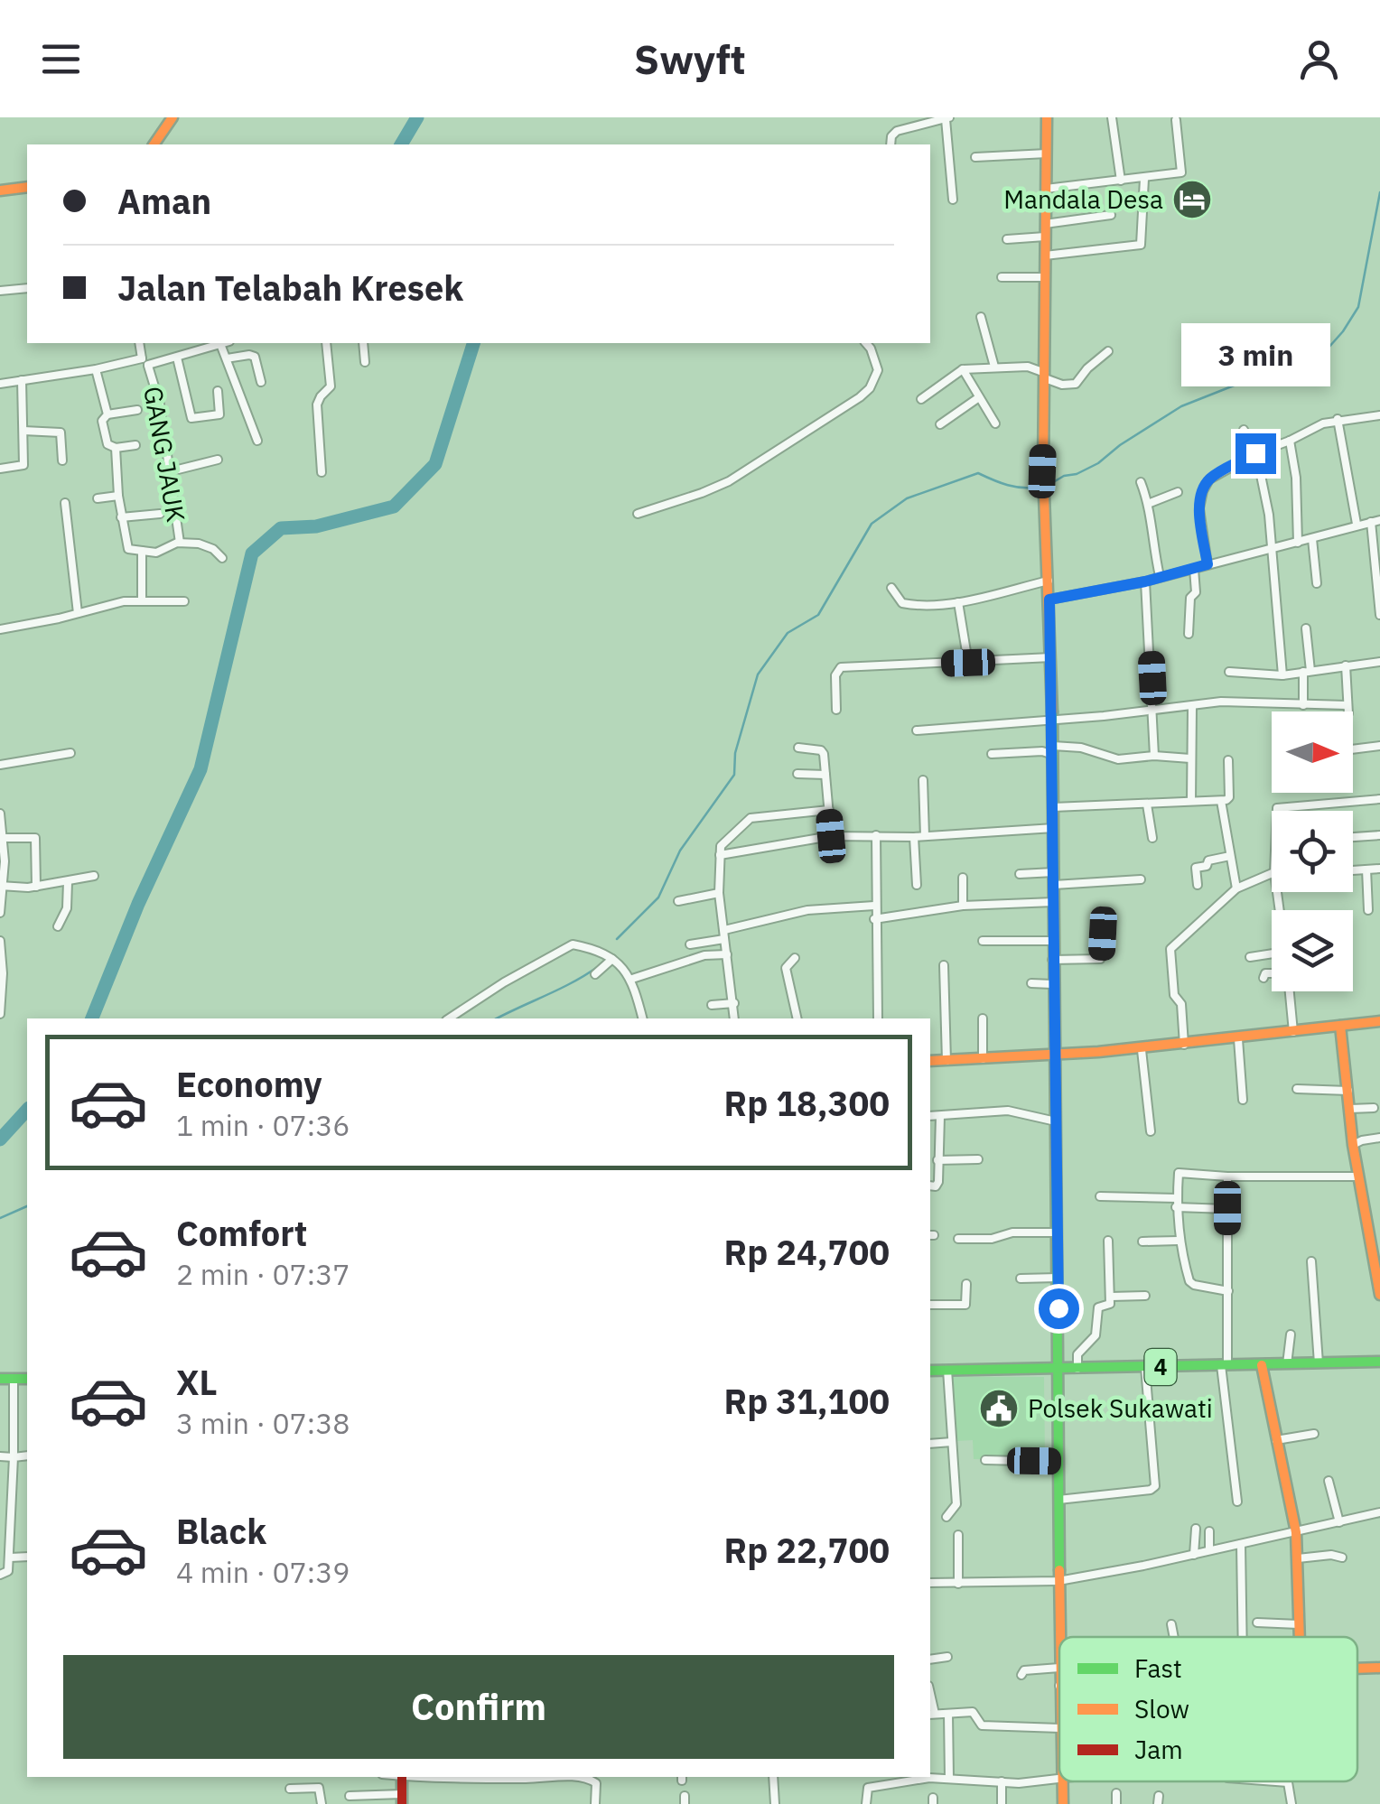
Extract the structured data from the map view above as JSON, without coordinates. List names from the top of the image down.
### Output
{
  "streets": {
    "main road": ["4"],
    "street": ["GANG JAUK"]
  },
  "places": {
    "hotel": ["Mandala Desa"],
    "public building": ["Polsek Sukawati"]
  },
  "legend": ["Fast", "Slow", "Jam"],
  "north": "right",
  "page": {
    "header": "Swyft",
    "banner": ["Aman", "Jalan Telabah Kresek"],
    "bubble": "3 min",
    "list": [
      {
        "name": "Economy",
        "note": "1 min · 07:36",
        "value": "Rp 18,300"
      },
      {
        "name": "Comfort",
        "note": "2 min · 07:37",
        "value": "Rp 24,700"
      },
      {
        "name": "XL",
        "note": "3 min · 07:38",
        "value": "Rp 31,100"
      },
      {
        "name": "Black",
        "note": "4 min · 07:39",
        "value": "Rp 22,700"
      }
    ],
    "buttons": "Confirm"
  }
}
